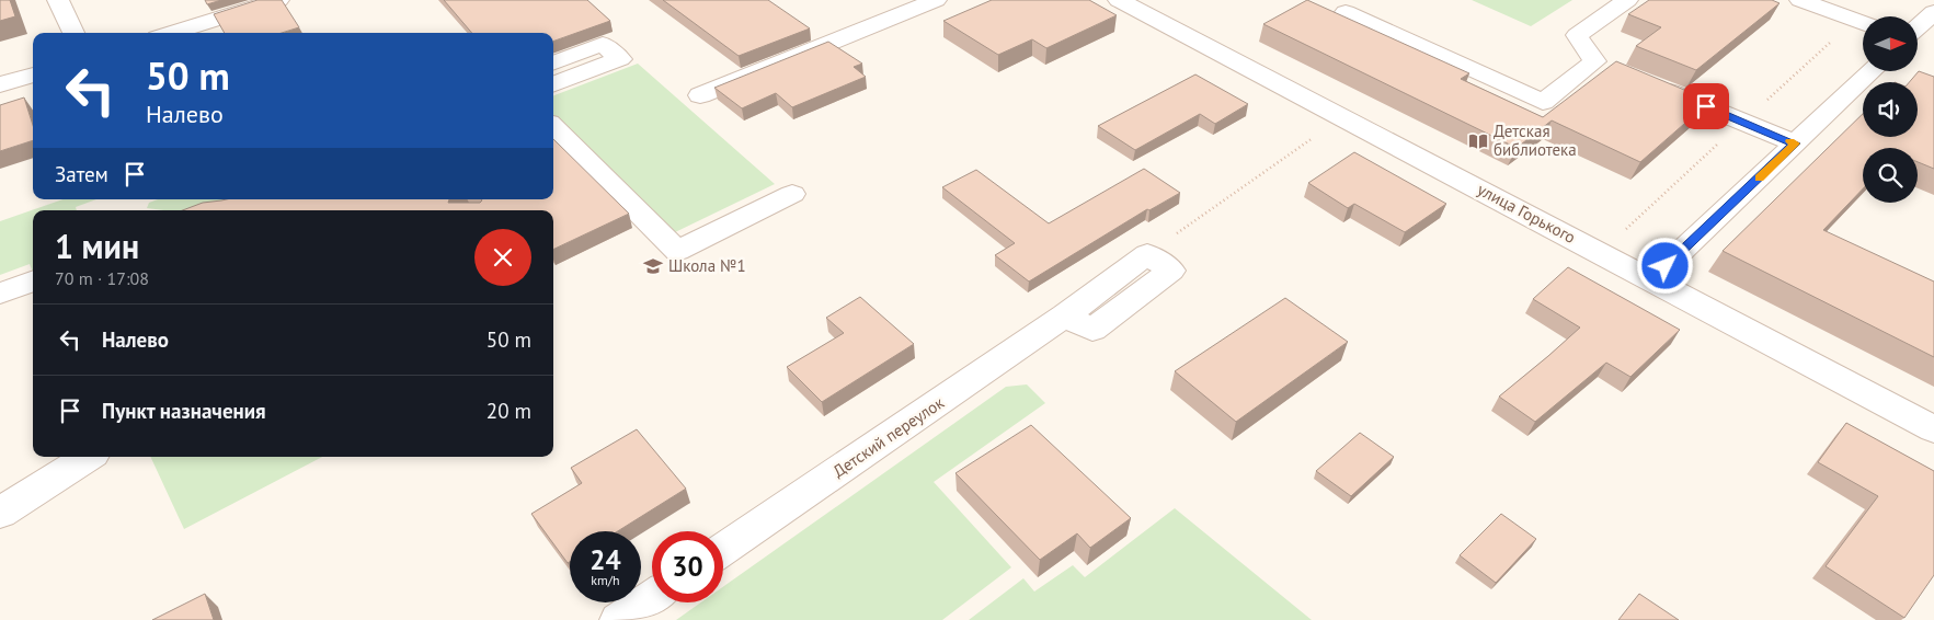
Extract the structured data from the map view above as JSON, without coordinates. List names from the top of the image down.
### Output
{
  "streets": {
    "street": ["улица Горького", "Детский переулок"]
  },
  "places": {
    "library": ["Детская библиотека"],
    "school or university": ["Школа №1"]
  },
  "north": "right",
  "page": {
    "turn": ["50 m", "Налево"],
    "then": "Затем",
    "heading": ["1 мин", "70 m · 17:08"],
    "list": [
      {
        "name": "Налево",
        "value": "50 m"
      },
      {
        "name": "Пункт назначения",
        "value": "20 m"
      }
    ],
    "speed": "24 km/h",
    "limit": "30"
  }
}
